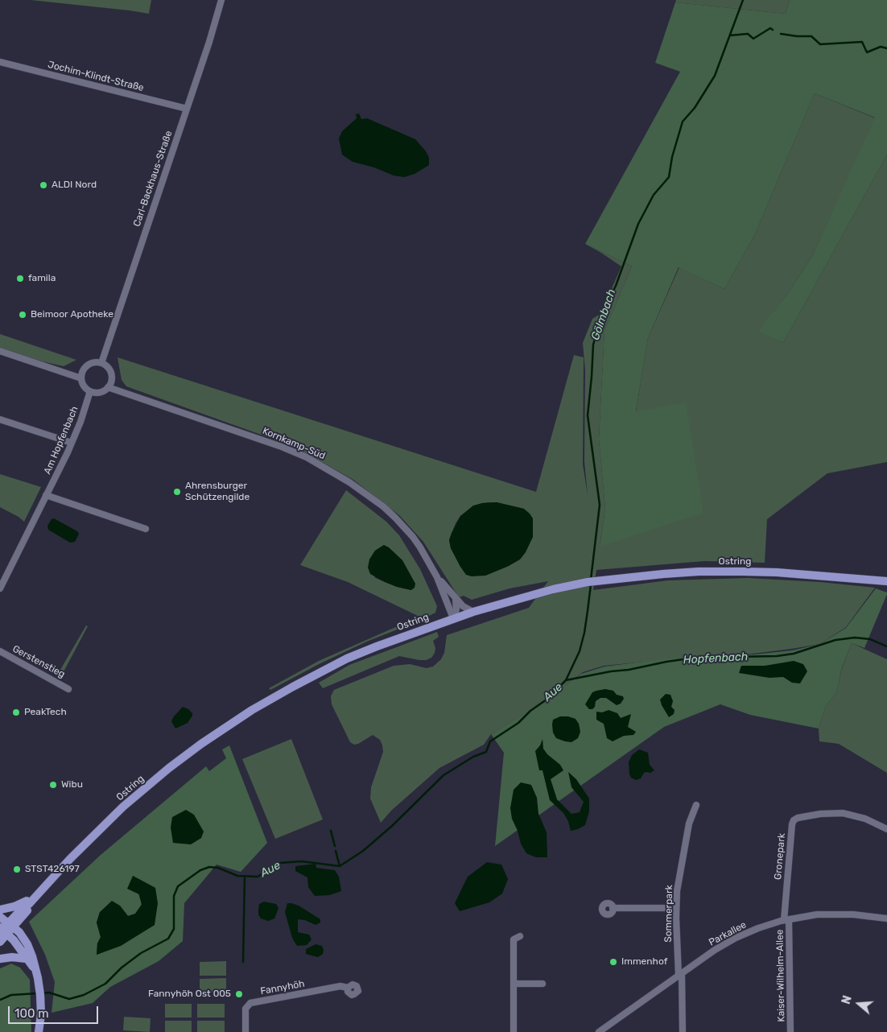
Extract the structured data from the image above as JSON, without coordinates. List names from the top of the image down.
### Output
{
  "streets": {
    "main road": ["Ostring"],
    "street": [
      "Jochim-Klindt-Straße",
      "Carl-Backhaus-Straße",
      "Am Hopfenbach",
      "Kornkamp-Süd",
      "Gerstenstieg",
      "Gronepark",
      "Sommerpark",
      "Parkallee",
      "Kaiser-Wilhelm-Allee",
      "Fannyhöh"
    ]
  },
  "crossings": [
    ["Jochim-Klindt-Straße", "Carl-Backhaus-Straße"],
    ["Carl-Backhaus-Straße", "Am Hopfenbach"],
    ["Carl-Backhaus-Straße", "Kornkamp-Süd"],
    ["Am Hopfenbach", "Kornkamp-Süd"],
    ["Kornkamp-Süd", "Ostring"],
    ["Gronepark", "Parkallee"],
    ["Gronepark", "Kaiser-Wilhelm-Allee"],
    ["Sommerpark", "Parkallee"],
    ["Parkallee", "Kaiser-Wilhelm-Allee"]
  ],
  "water": ["Gölmbach", "Hopfenbach", "Aue"],
  "places": [
    "ALDI Nord",
    "famila",
    "Beimoor Apotheke",
    "Ahrensburger Schützengilde",
    "PeakTech",
    "Wibu",
    "STST426197",
    "Immenhof",
    "Fannyhöh Ost 005"
  ],
  "scale_bar": "100 m",
  "north": "left"
}
